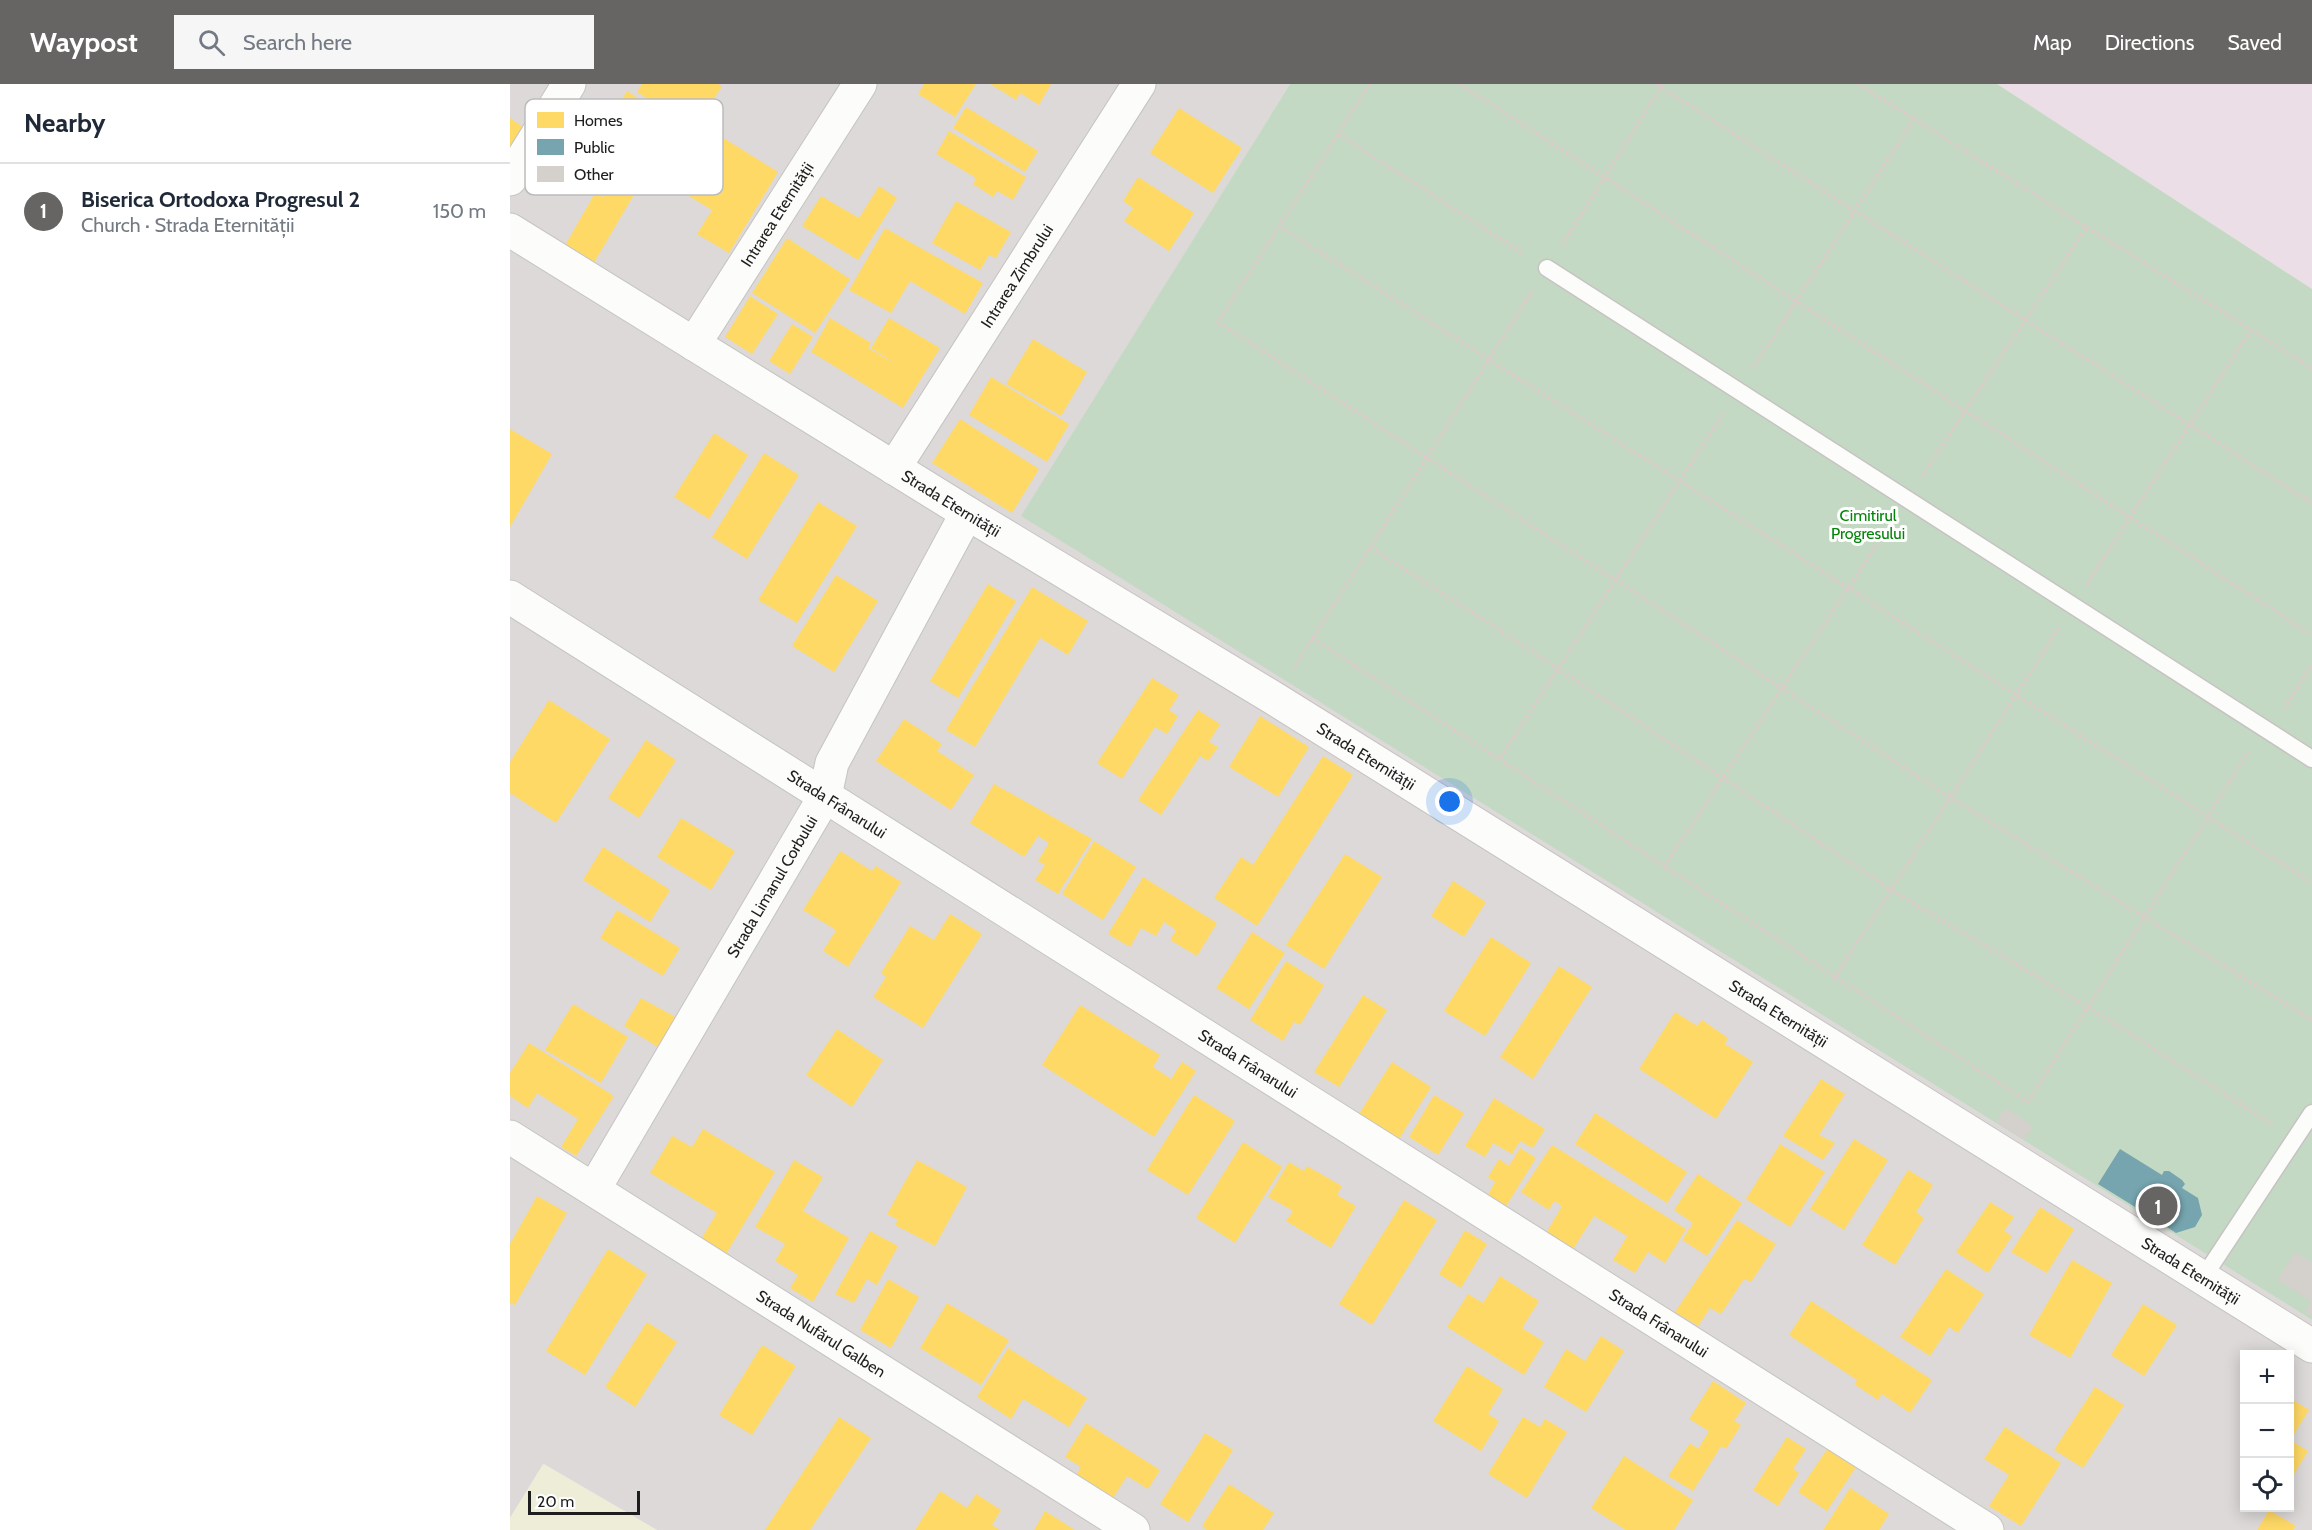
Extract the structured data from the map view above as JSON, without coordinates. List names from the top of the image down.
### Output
{
  "streets": {
    "street": [
      "Intrarea Eternității",
      "Intrarea Zimbrului",
      "Strada Eternității",
      "Strada Frânarului",
      "Strada Limanul Corbului",
      "Strada Nufărul Galben"
    ]
  },
  "crossings": [
    ["Intrarea Eternității", "Strada Eternității"],
    ["Intrarea Zimbrului", "Strada Eternității"],
    ["Strada Eternității", "Strada Limanul Corbului"],
    ["Strada Frânarului", "Strada Limanul Corbului"],
    ["Strada Limanul Corbului", "Strada Nufărul Galben"]
  ],
  "parks": ["Cimitirul Progresului"],
  "legend": ["Homes", "Public", "Other"],
  "scale_bar": "20 m",
  "page": {
    "header": "Waypost",
    "search": "Search here",
    "nav": ["Map", "Directions", "Saved"],
    "heading": "Nearby",
    "list": [
      {
        "mark": "1",
        "name": "Biserica Ortodoxa Progresul 2",
        "note": "Church · Strada Eternității",
        "value": "150 m"
      }
    ],
    "pins": "1",
    "map_buttons": ["+", "−"],
    "scale": "20 m"
  }
}
